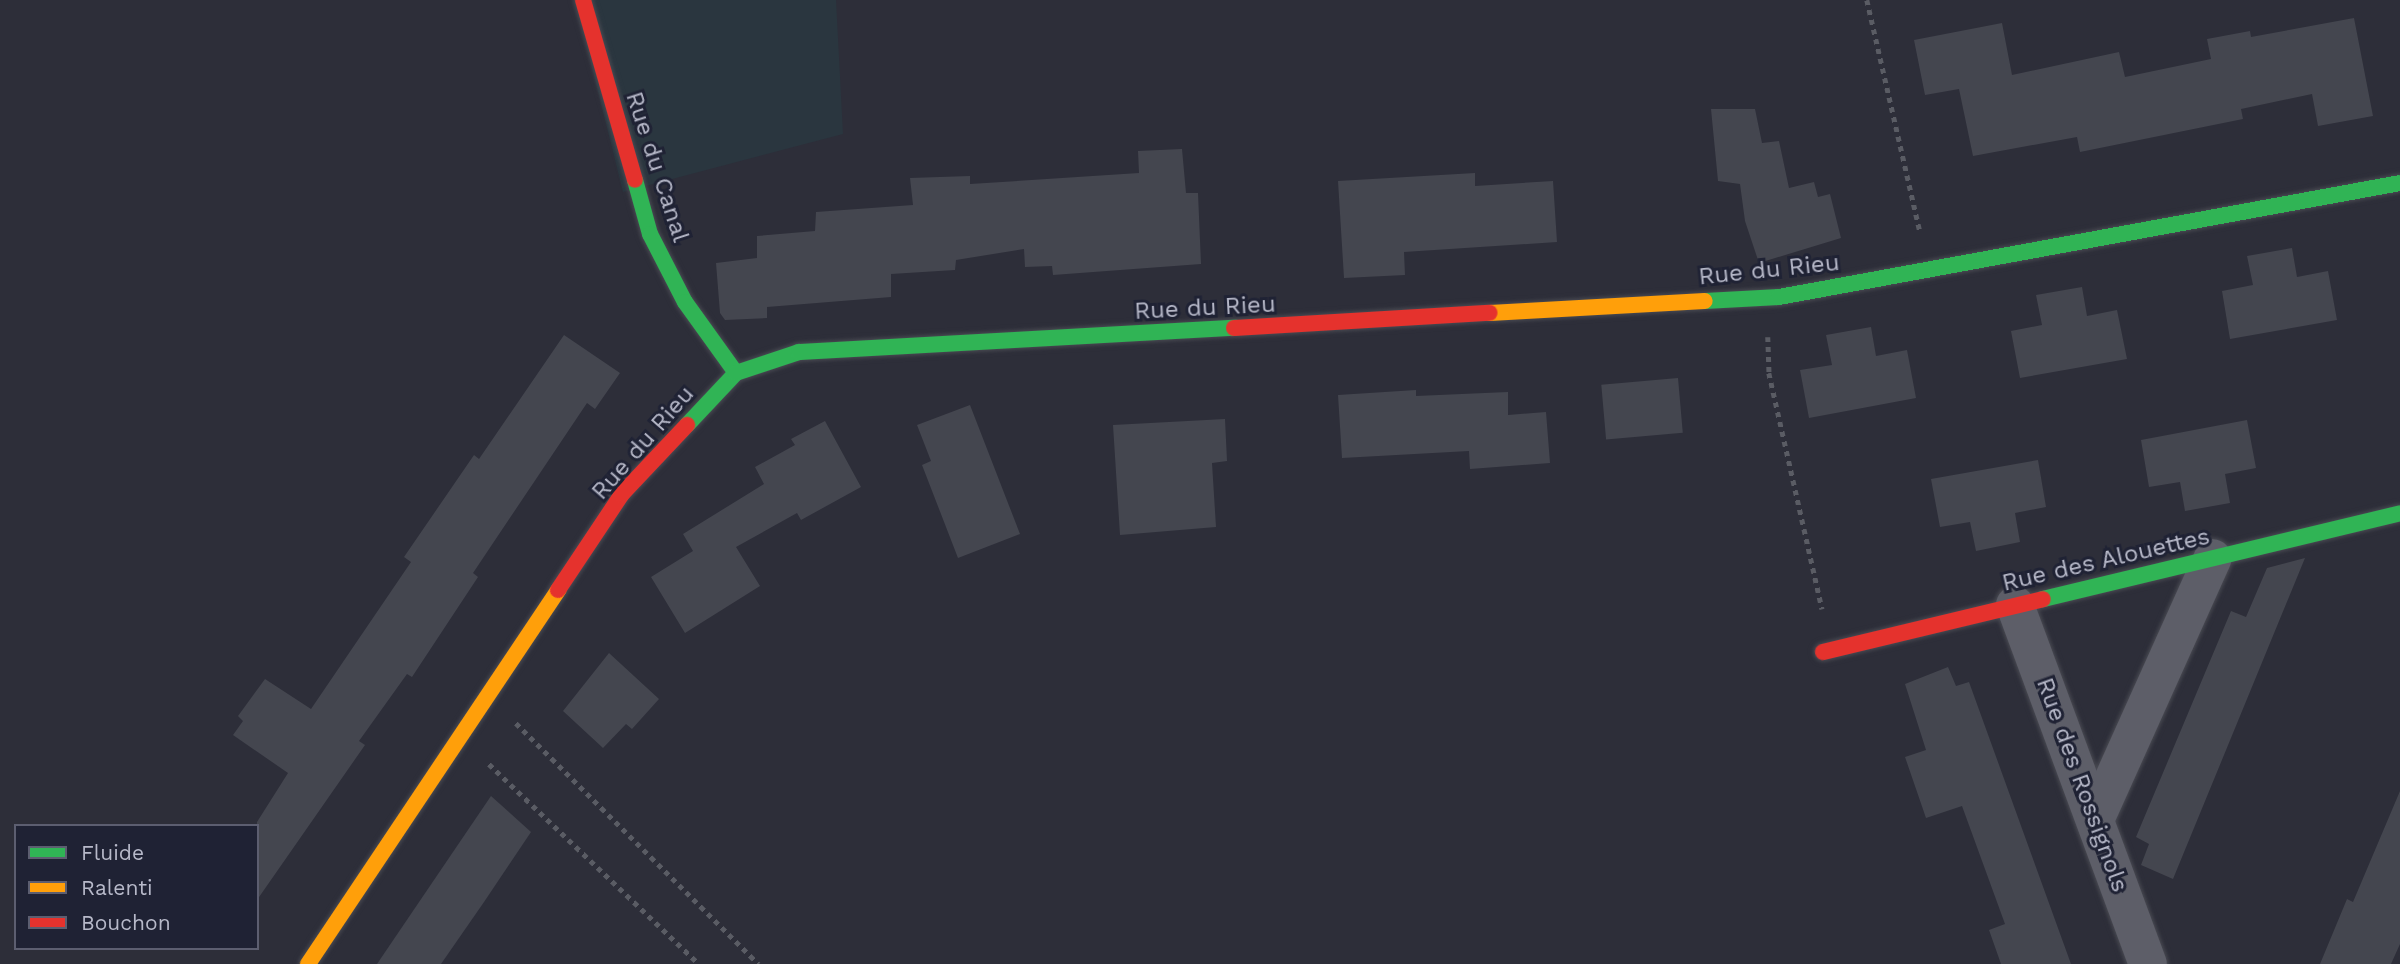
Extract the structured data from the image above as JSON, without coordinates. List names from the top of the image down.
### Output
{
  "streets": {
    "street": [
      "Rue du Canal",
      "Rue du Rieu",
      "Rue des Alouettes",
      "Rue des Rossignols"
    ]
  },
  "crossings": [
    ["Rue du Canal", "Rue du Rieu"],
    ["Rue des Alouettes", "Rue des Rossignols"]
  ],
  "legend": ["Fluide", "Ralenti", "Bouchon"]
}
